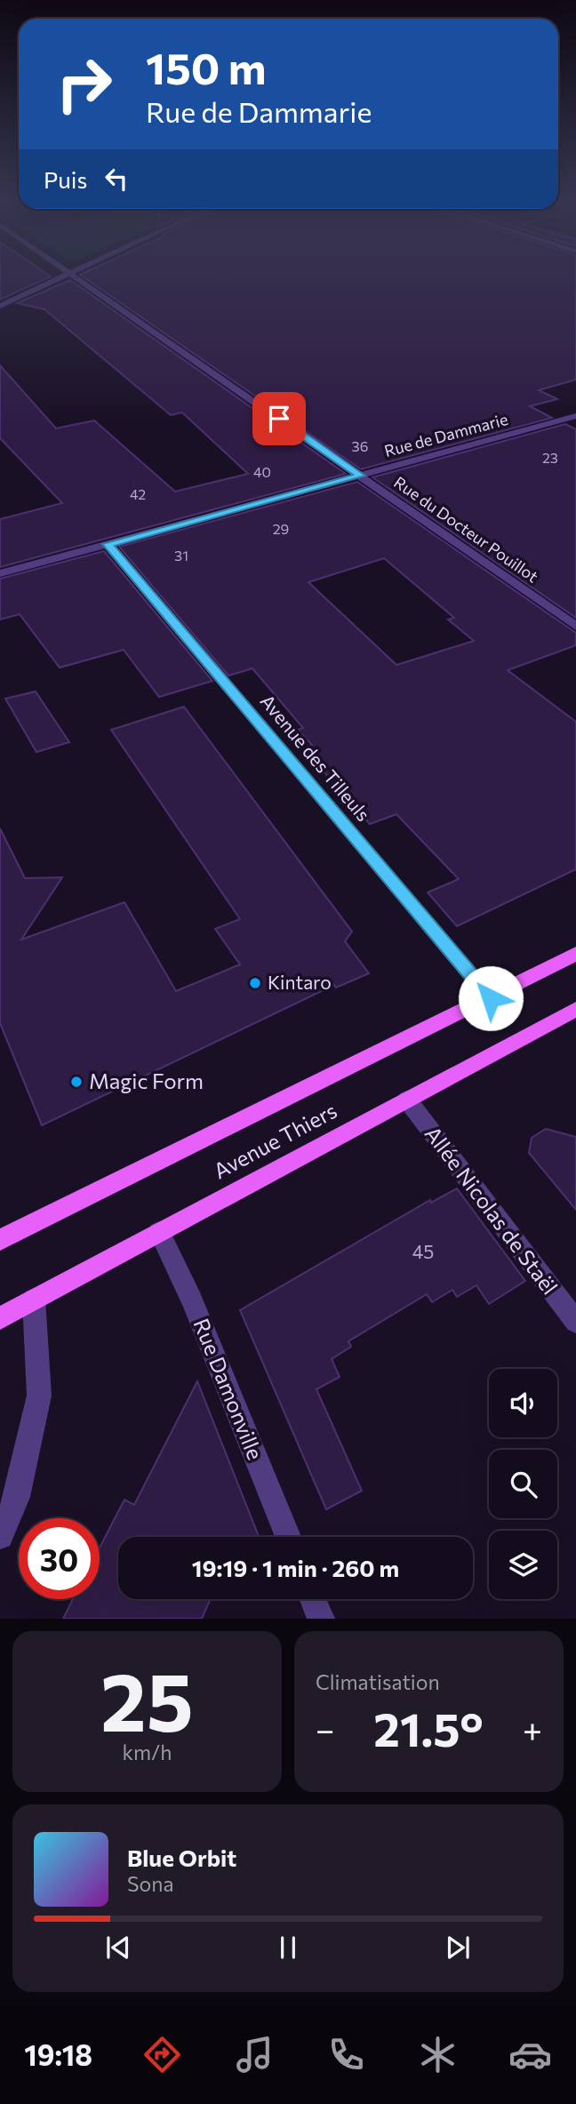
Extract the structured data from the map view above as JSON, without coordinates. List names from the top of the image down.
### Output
{
  "streets": {
    "main road": ["Avenue Thiers"],
    "street": [
      "Rue de Dammarie",
      "Rue du Docteur Pouillot",
      "Avenue des Tilleuls",
      "Allée Nicolas de Staël",
      "Rue Damonville"
    ]
  },
  "crossings": [
    ["Rue de Dammarie", "Rue du Docteur Pouillot"],
    ["Rue de Dammarie", "Avenue des Tilleuls"],
    ["Avenue des Tilleuls", "Avenue Thiers"],
    ["Avenue Thiers", "Allée Nicolas de Staël"],
    ["Avenue Thiers", "Rue Damonville"]
  ],
  "places": ["Kintaro", "Magic Form"],
  "house_numbers": [
    "36",
    "23",
    "40",
    "42",
    "29",
    "31",
    "45"
  ],
  "page": {
    "turn": ["150 m", "Rue de Dammarie"],
    "then": "Puis",
    "limit": "30",
    "trip": "19:19 · 1 min · 260 m",
    "tile": [
      ["25", "km/h"],
      "Climatisation"
    ],
    "heat": ["−", "21.5°", "+"],
    "song": ["Blue Orbit", "Sona"],
    "tabs": "19:18"
  }
}
